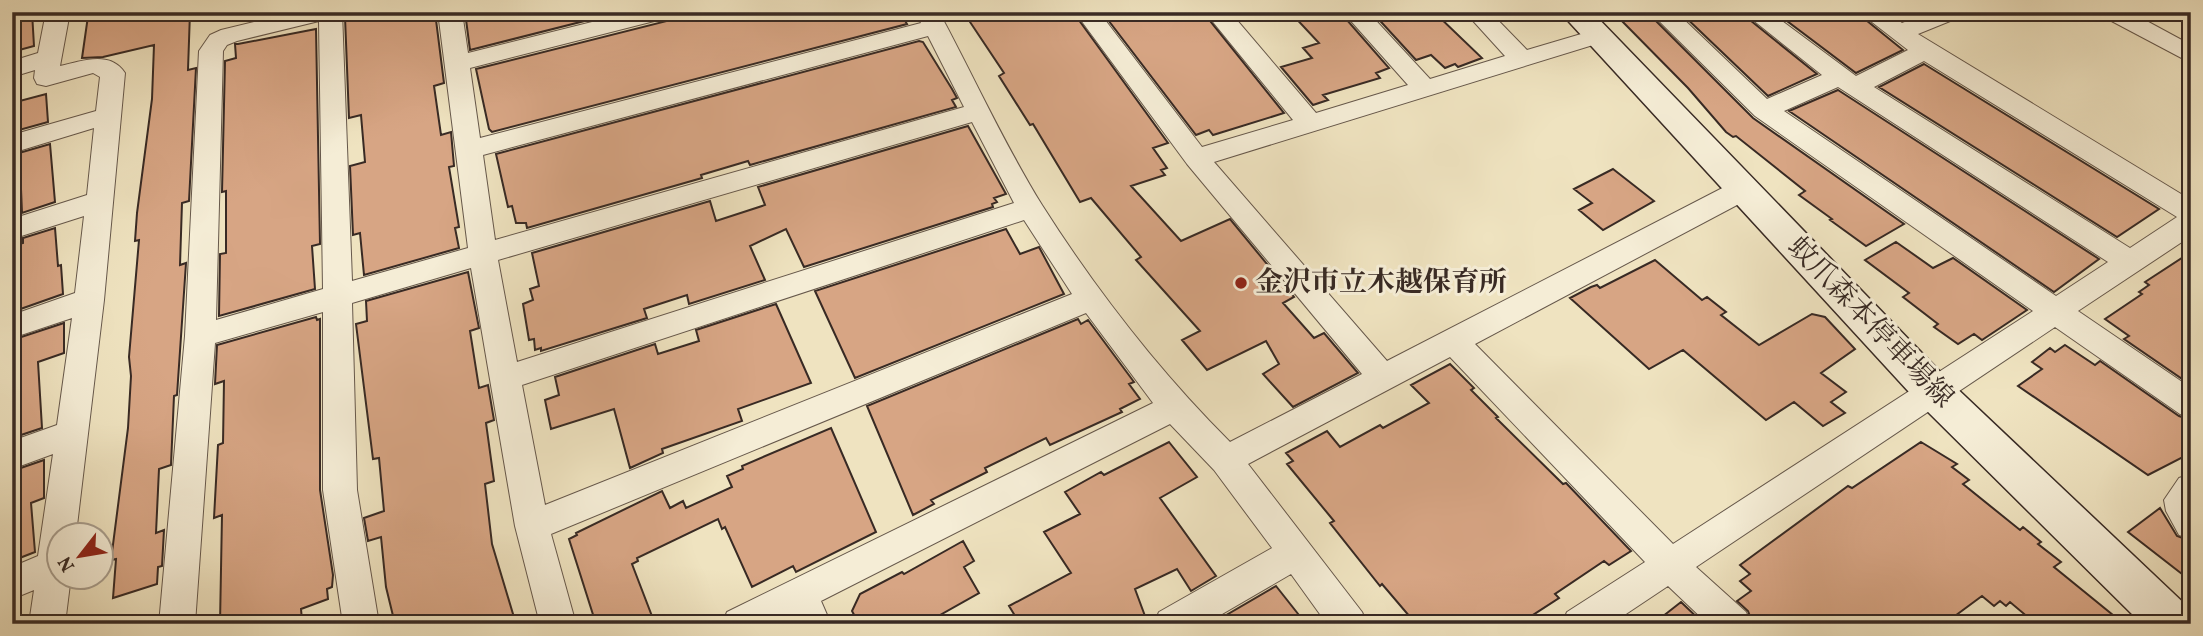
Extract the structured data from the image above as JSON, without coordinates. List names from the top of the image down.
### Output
{
  "streets": {
    "main road": ["蚊爪森本停車場線"]
  },
  "places": ["金沢市立木越保育所"],
  "north": "bottom left"
}
